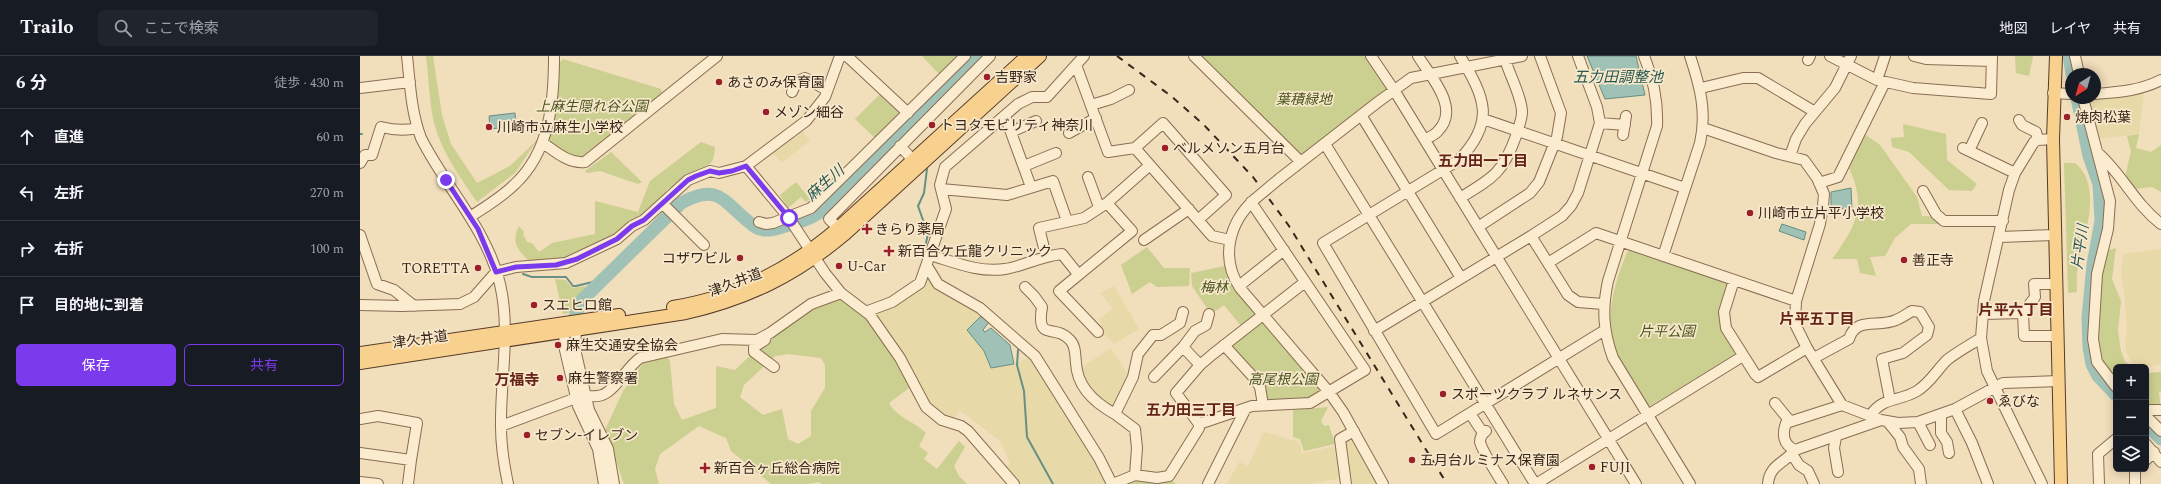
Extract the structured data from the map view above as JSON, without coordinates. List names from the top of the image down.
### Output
{
  "streets": {
    "main road": ["津久井道"]
  },
  "districts": [
    "五力田一丁目",
    "片平六丁目",
    "片平五丁目",
    "万福寺",
    "五力田三丁目"
  ],
  "water": ["五力田調整池", "麻生川", "片平川"],
  "parks": [
    "葉積緑地",
    "上麻生隠れ谷公園",
    "梅林",
    "片平公園",
    "高尾根公園"
  ],
  "places": {
    "other": [
      "吉野家",
      "あさのみ保育園",
      "メゾン細谷",
      "焼肉松葉",
      "トヨタモビリティ神奈川",
      "川崎市立麻生小学校",
      "ベルメソン五月台",
      "川崎市立片平小学校",
      "コザワビル",
      "善正寺",
      "U-Car",
      "TORETTA",
      "スエヒロ館",
      "麻生交通安全協会",
      "麻生警察署",
      "スポーツクラブ ルネサンス",
      "ゑびな",
      "セブン-イレブン",
      "五月台ルミナス保育園",
      "FUJI"
    ],
    "health": ["きらり薬局", "新百合ケ丘龍クリニック", "新百合ヶ丘総合病院"]
  },
  "north": "bottom left",
  "page": {
    "header": "Trailo",
    "search": "ここで検索",
    "nav": ["地図", "レイヤ", "共有"],
    "heading": ["6 分", "徒歩 · 430 m"],
    "list": [
      ["直進", "60 m"],
      ["左折", "270 m"],
      ["右折", "100 m"],
      "目的地に到着"
    ],
    "buttons": ["保存", "共有"],
    "map_buttons": ["+", "−"]
  }
}
